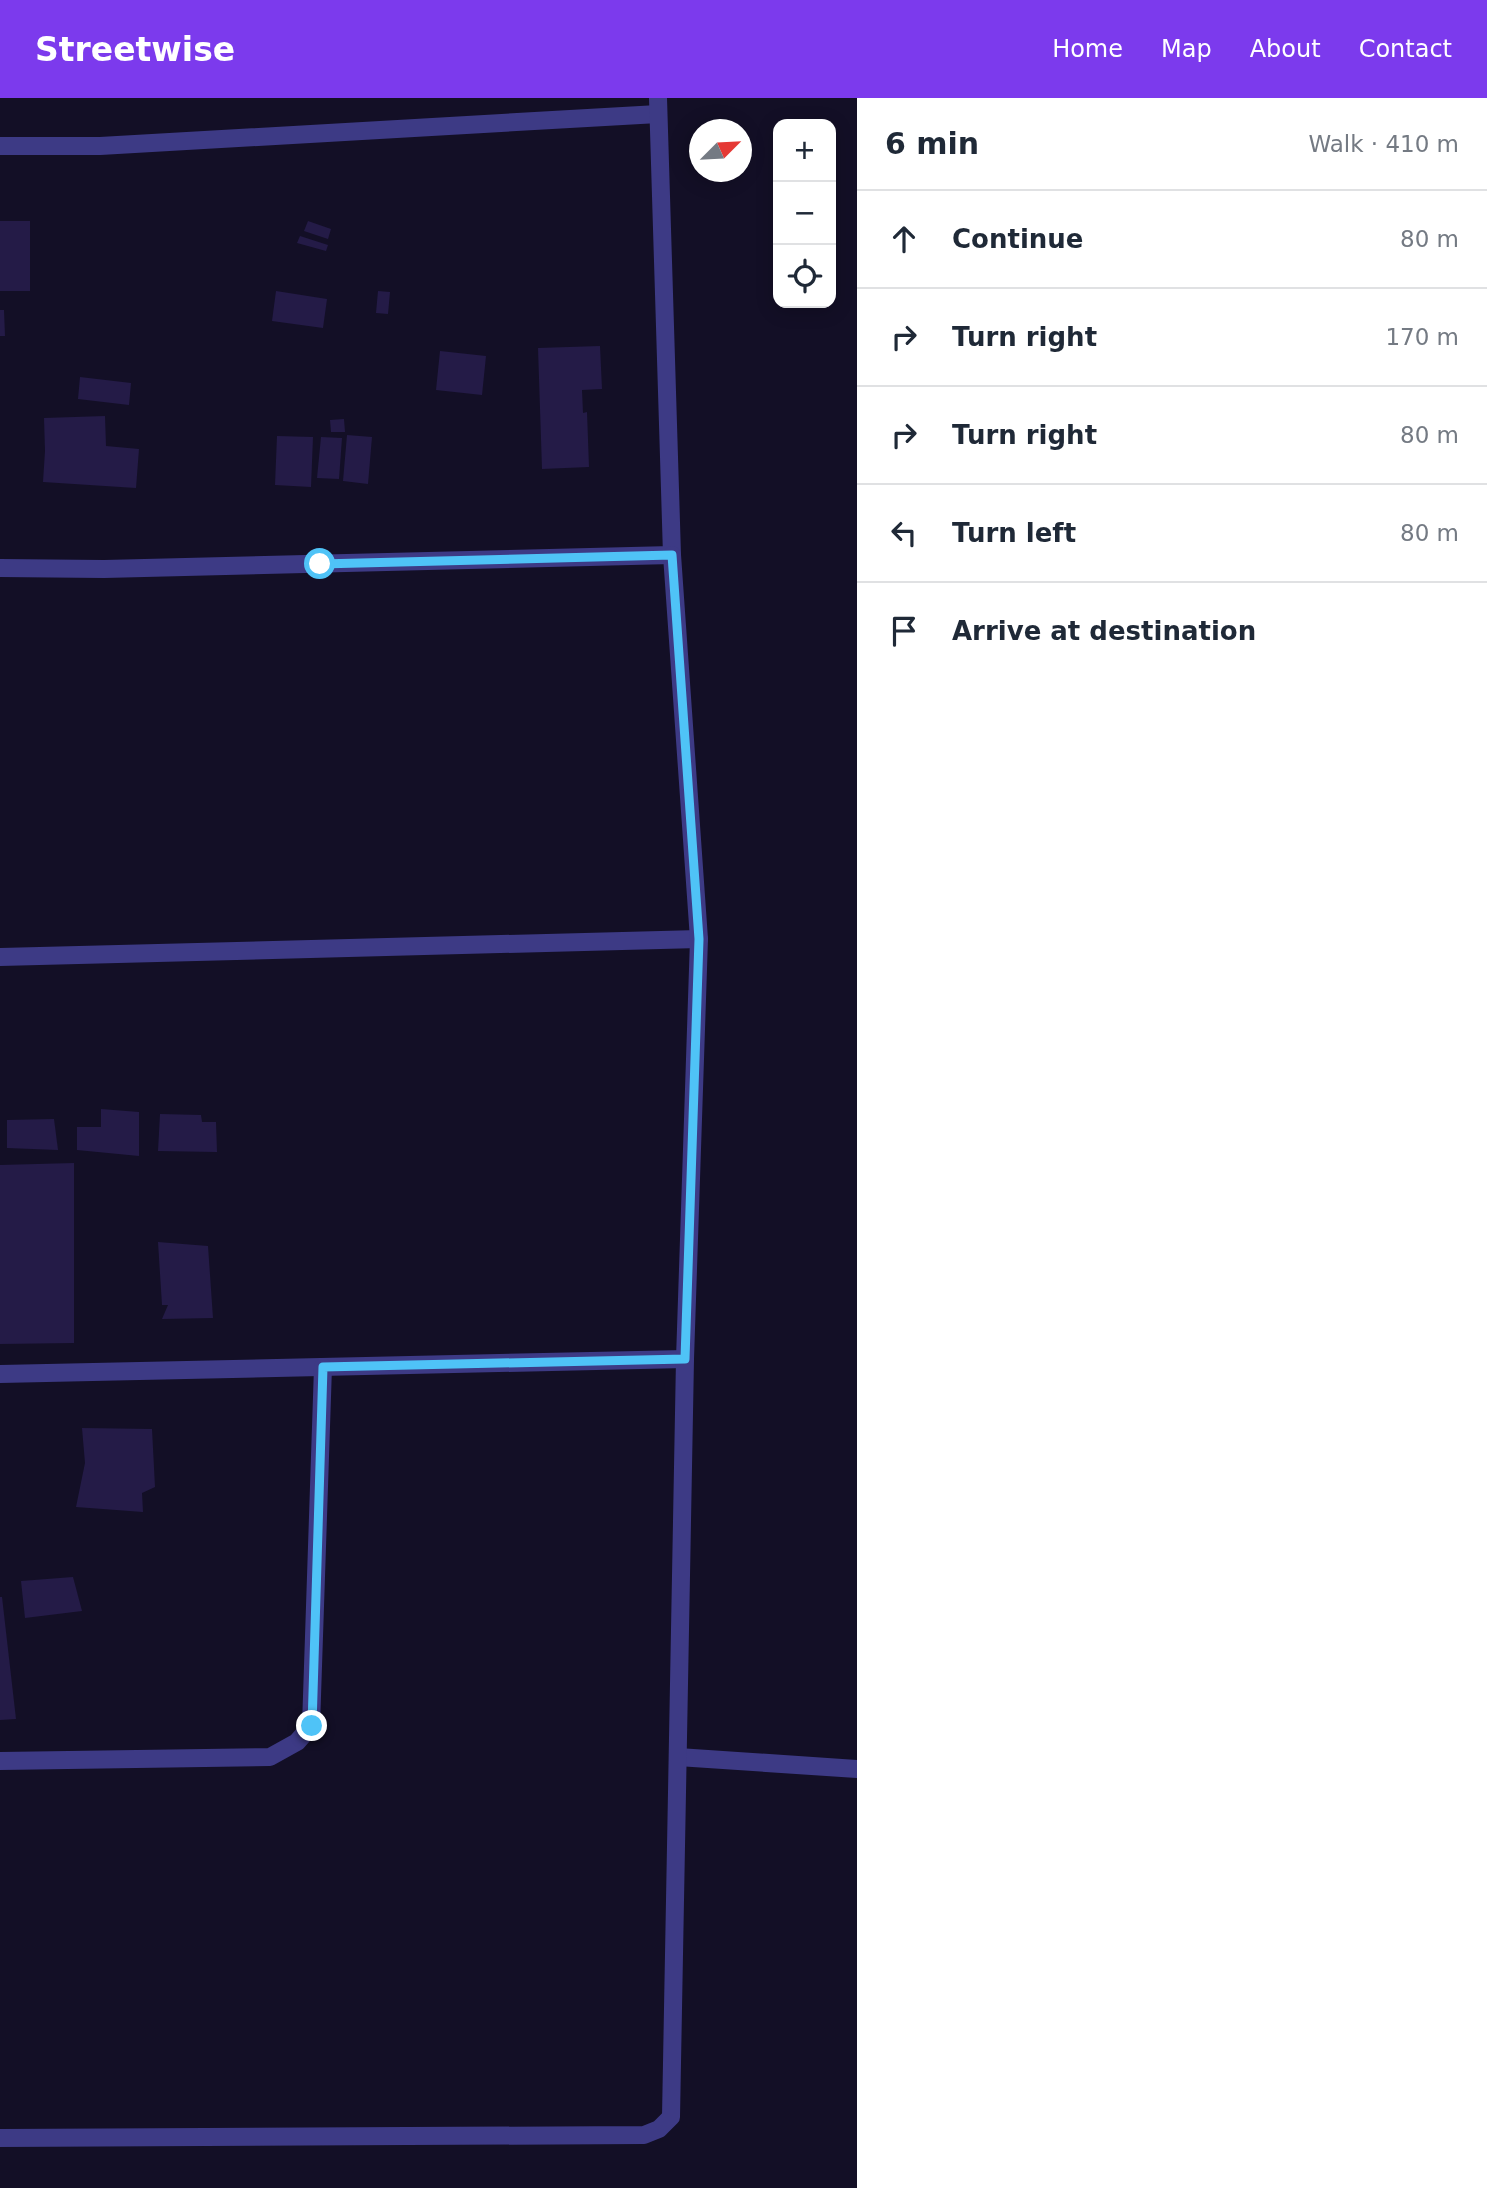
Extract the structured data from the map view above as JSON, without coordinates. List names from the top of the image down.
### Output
{
  "north": "top right",
  "page": {
    "header": "Streetwise",
    "nav": [
      "Home",
      "Map",
      "About",
      "Contact"
    ],
    "heading": ["6 min", "Walk · 410 m"],
    "map_buttons": ["+", "−"],
    "list": [
      ["Continue", "80 m"],
      ["Turn right", "170 m"],
      ["Turn right", "80 m"],
      ["Turn left", "80 m"],
      "Arrive at destination"
    ]
  }
}
